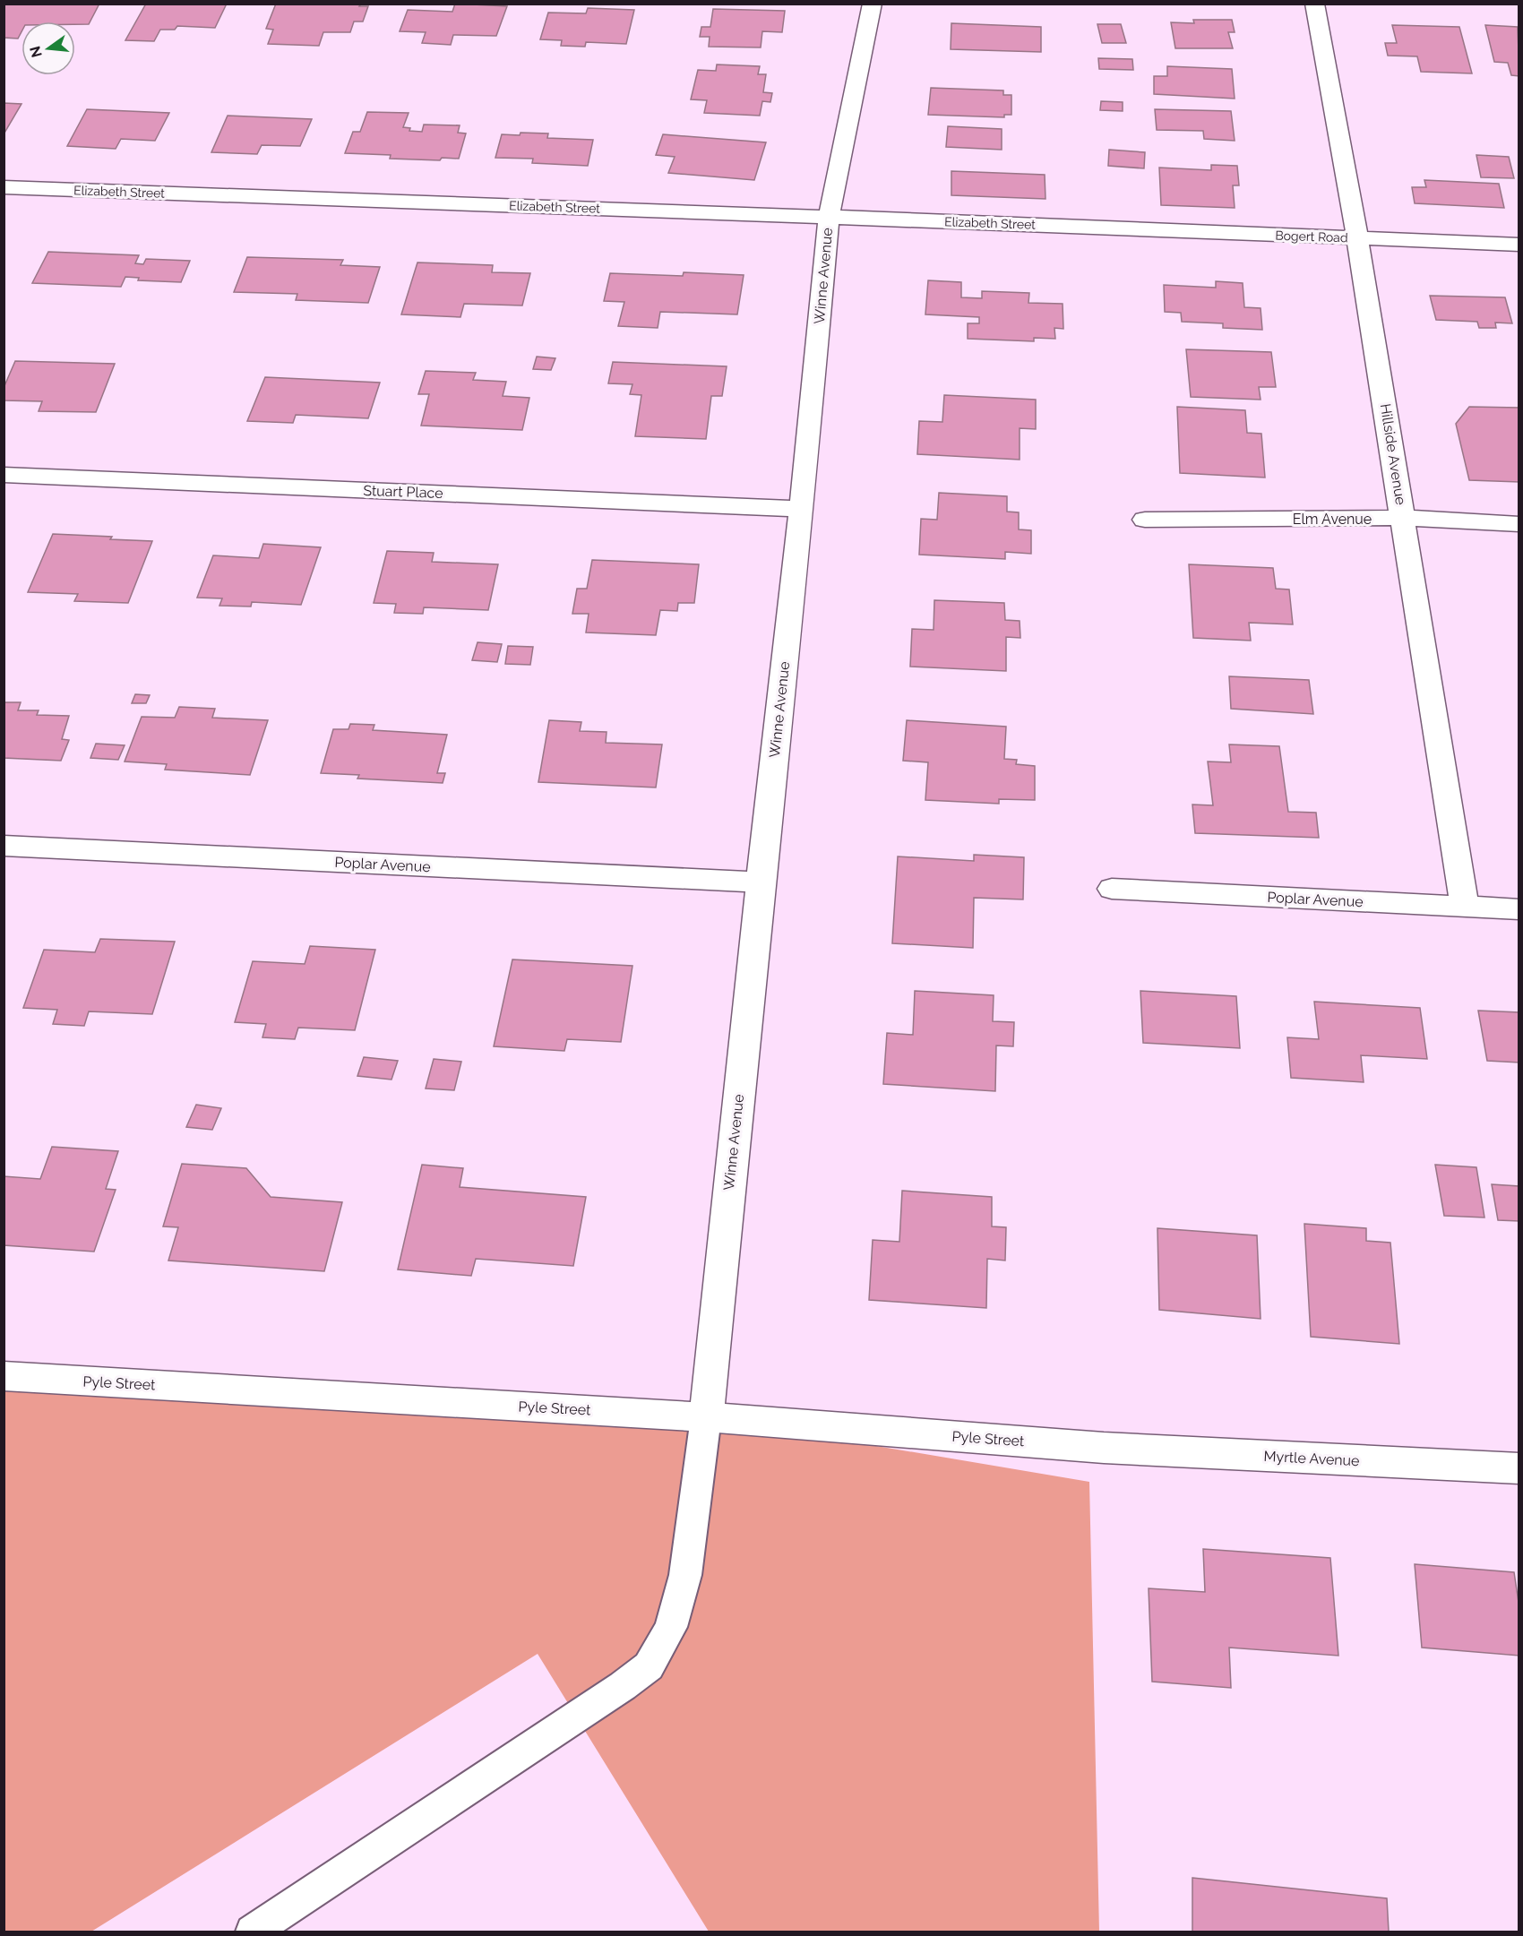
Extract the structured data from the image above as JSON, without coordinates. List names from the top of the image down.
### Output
{
  "streets": {
    "street": [
      "Elizabeth Street",
      "Bogert Road",
      "Winne Avenue",
      "Hillside Avenue",
      "Stuart Place",
      "Elm Avenue",
      "Poplar Avenue",
      "Pyle Street",
      "Myrtle Avenue"
    ]
  },
  "crossings": [
    ["Elizabeth Street", "Bogert Road"],
    ["Elizabeth Street", "Winne Avenue"],
    ["Bogert Road", "Hillside Avenue"],
    ["Winne Avenue", "Stuart Place"],
    ["Winne Avenue", "Poplar Avenue"],
    ["Winne Avenue", "Pyle Street"],
    ["Hillside Avenue", "Elm Avenue"],
    ["Hillside Avenue", "Poplar Avenue"],
    ["Pyle Street", "Myrtle Avenue"]
  ],
  "north": "left"
}
